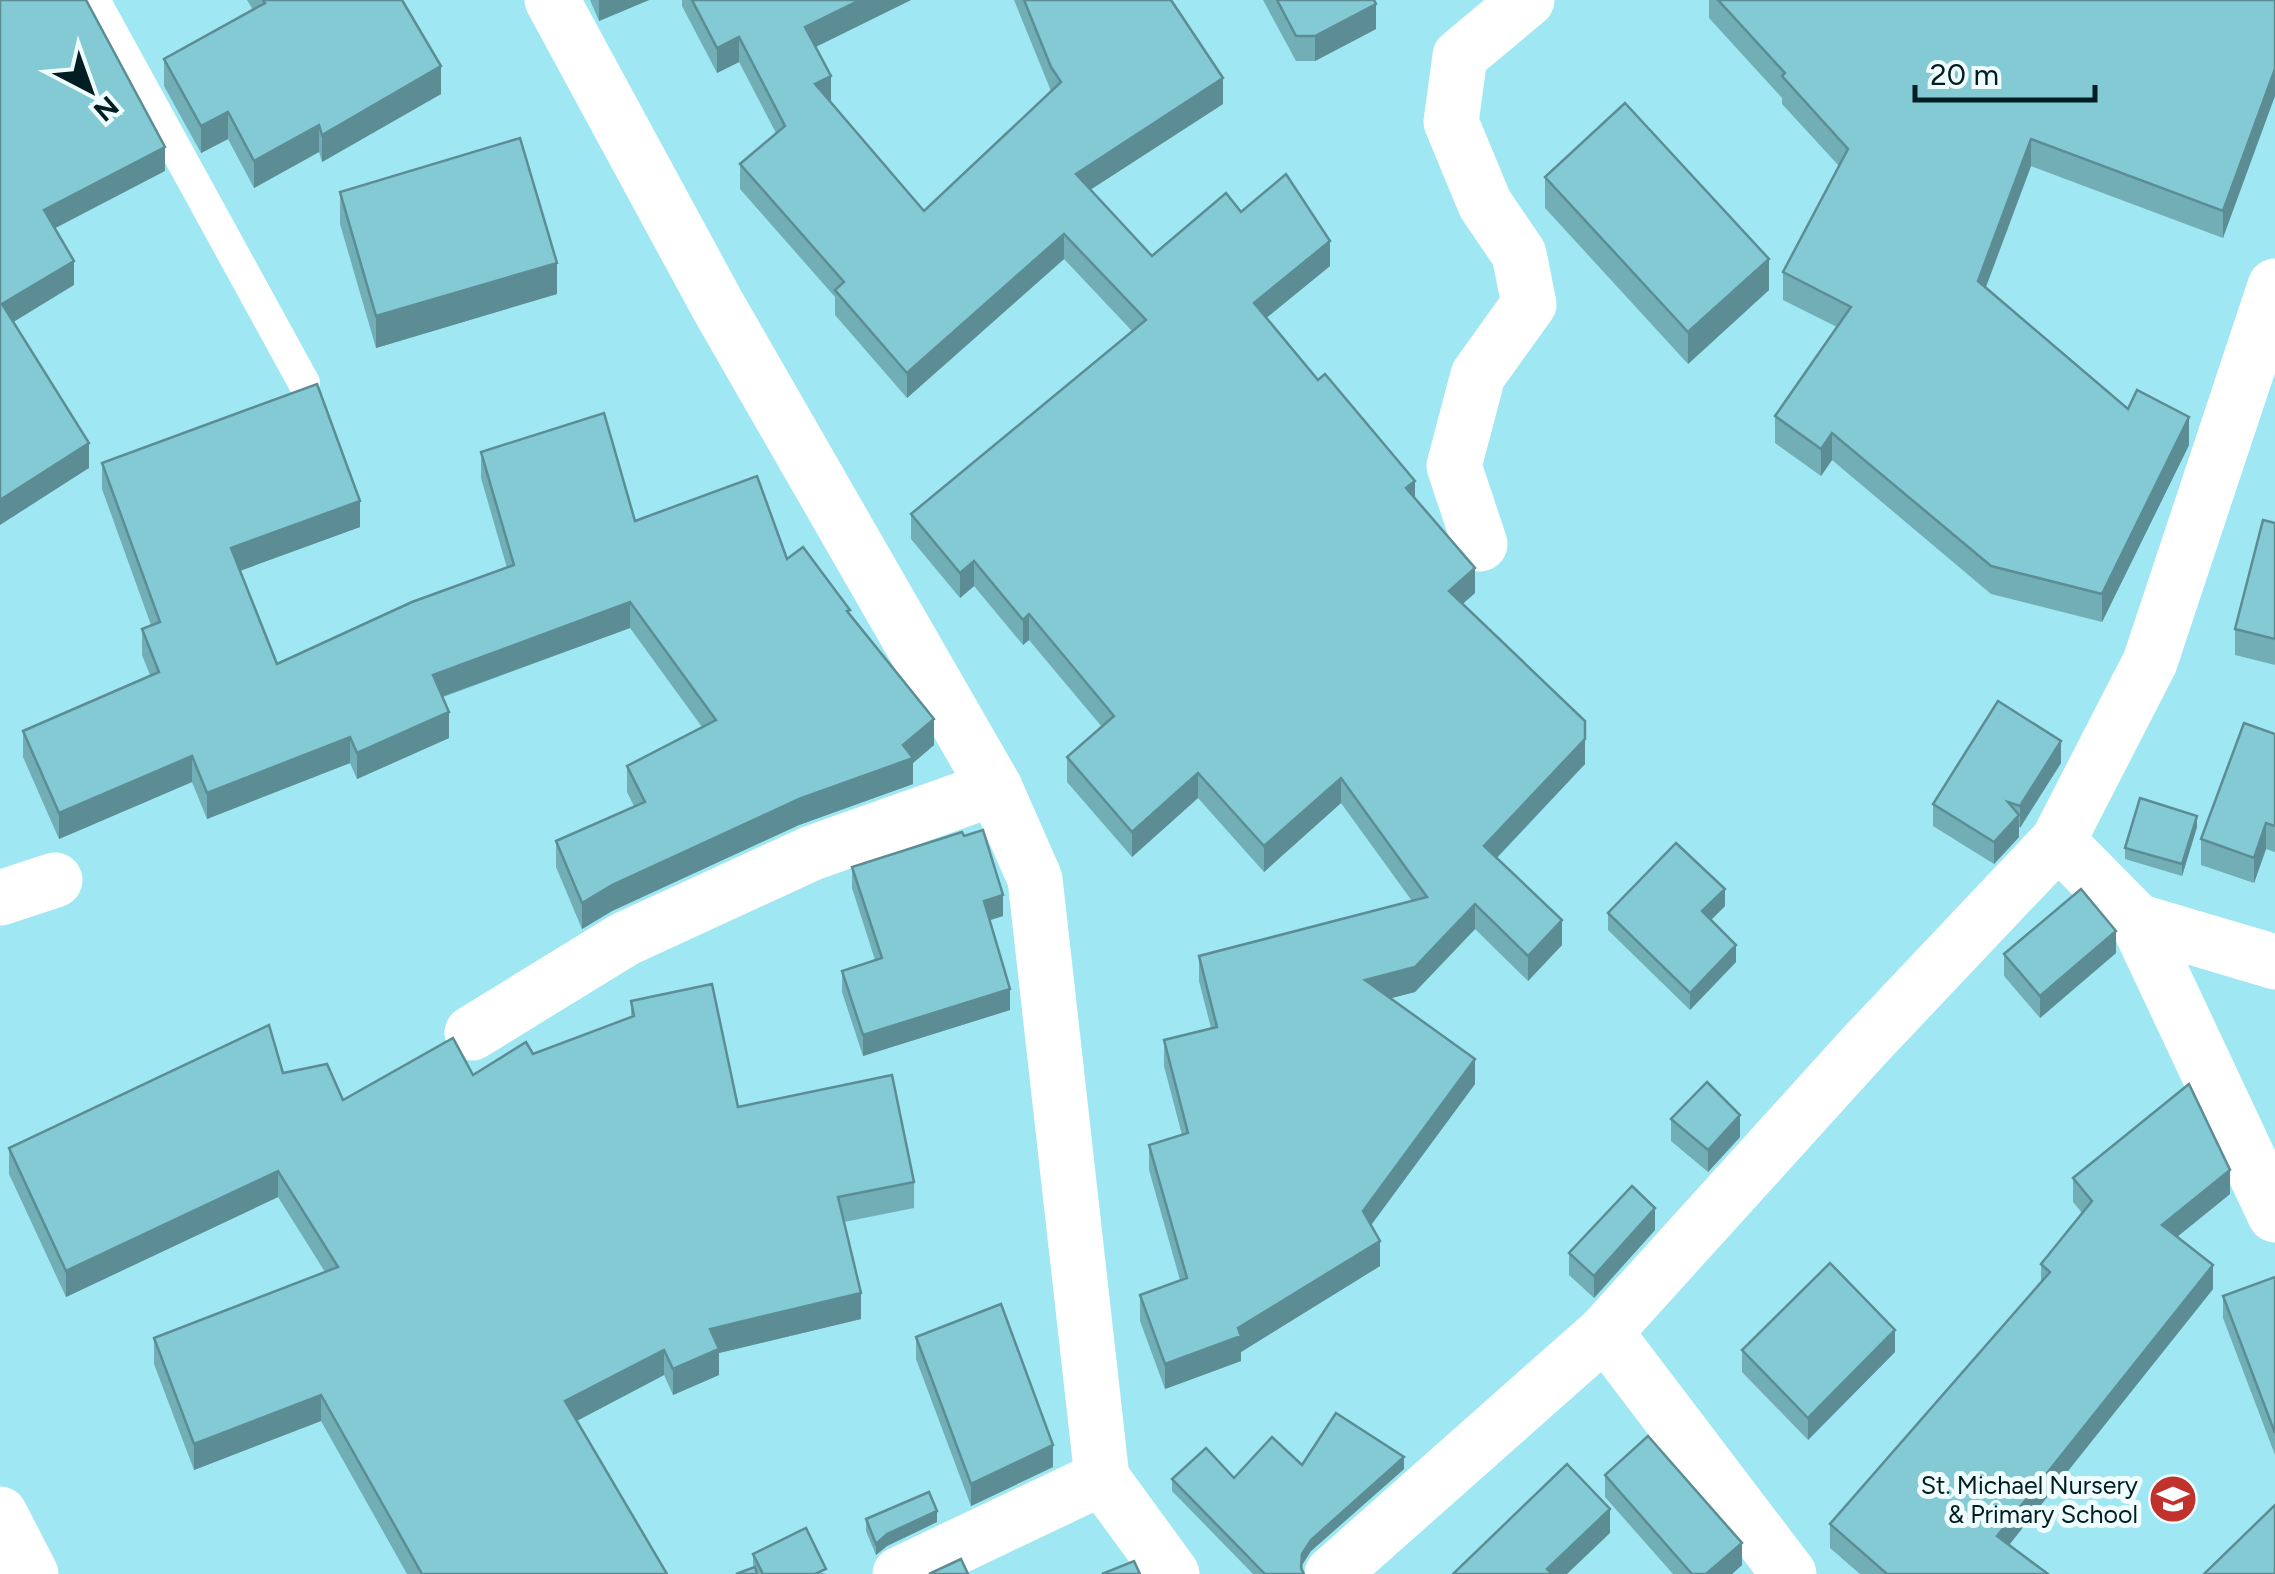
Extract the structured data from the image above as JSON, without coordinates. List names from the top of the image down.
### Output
{
  "places": {
    "school or university": ["St. Michael Nursery & Primary School"]
  },
  "scale_bar": "20 m",
  "north": "bottom right"
}
